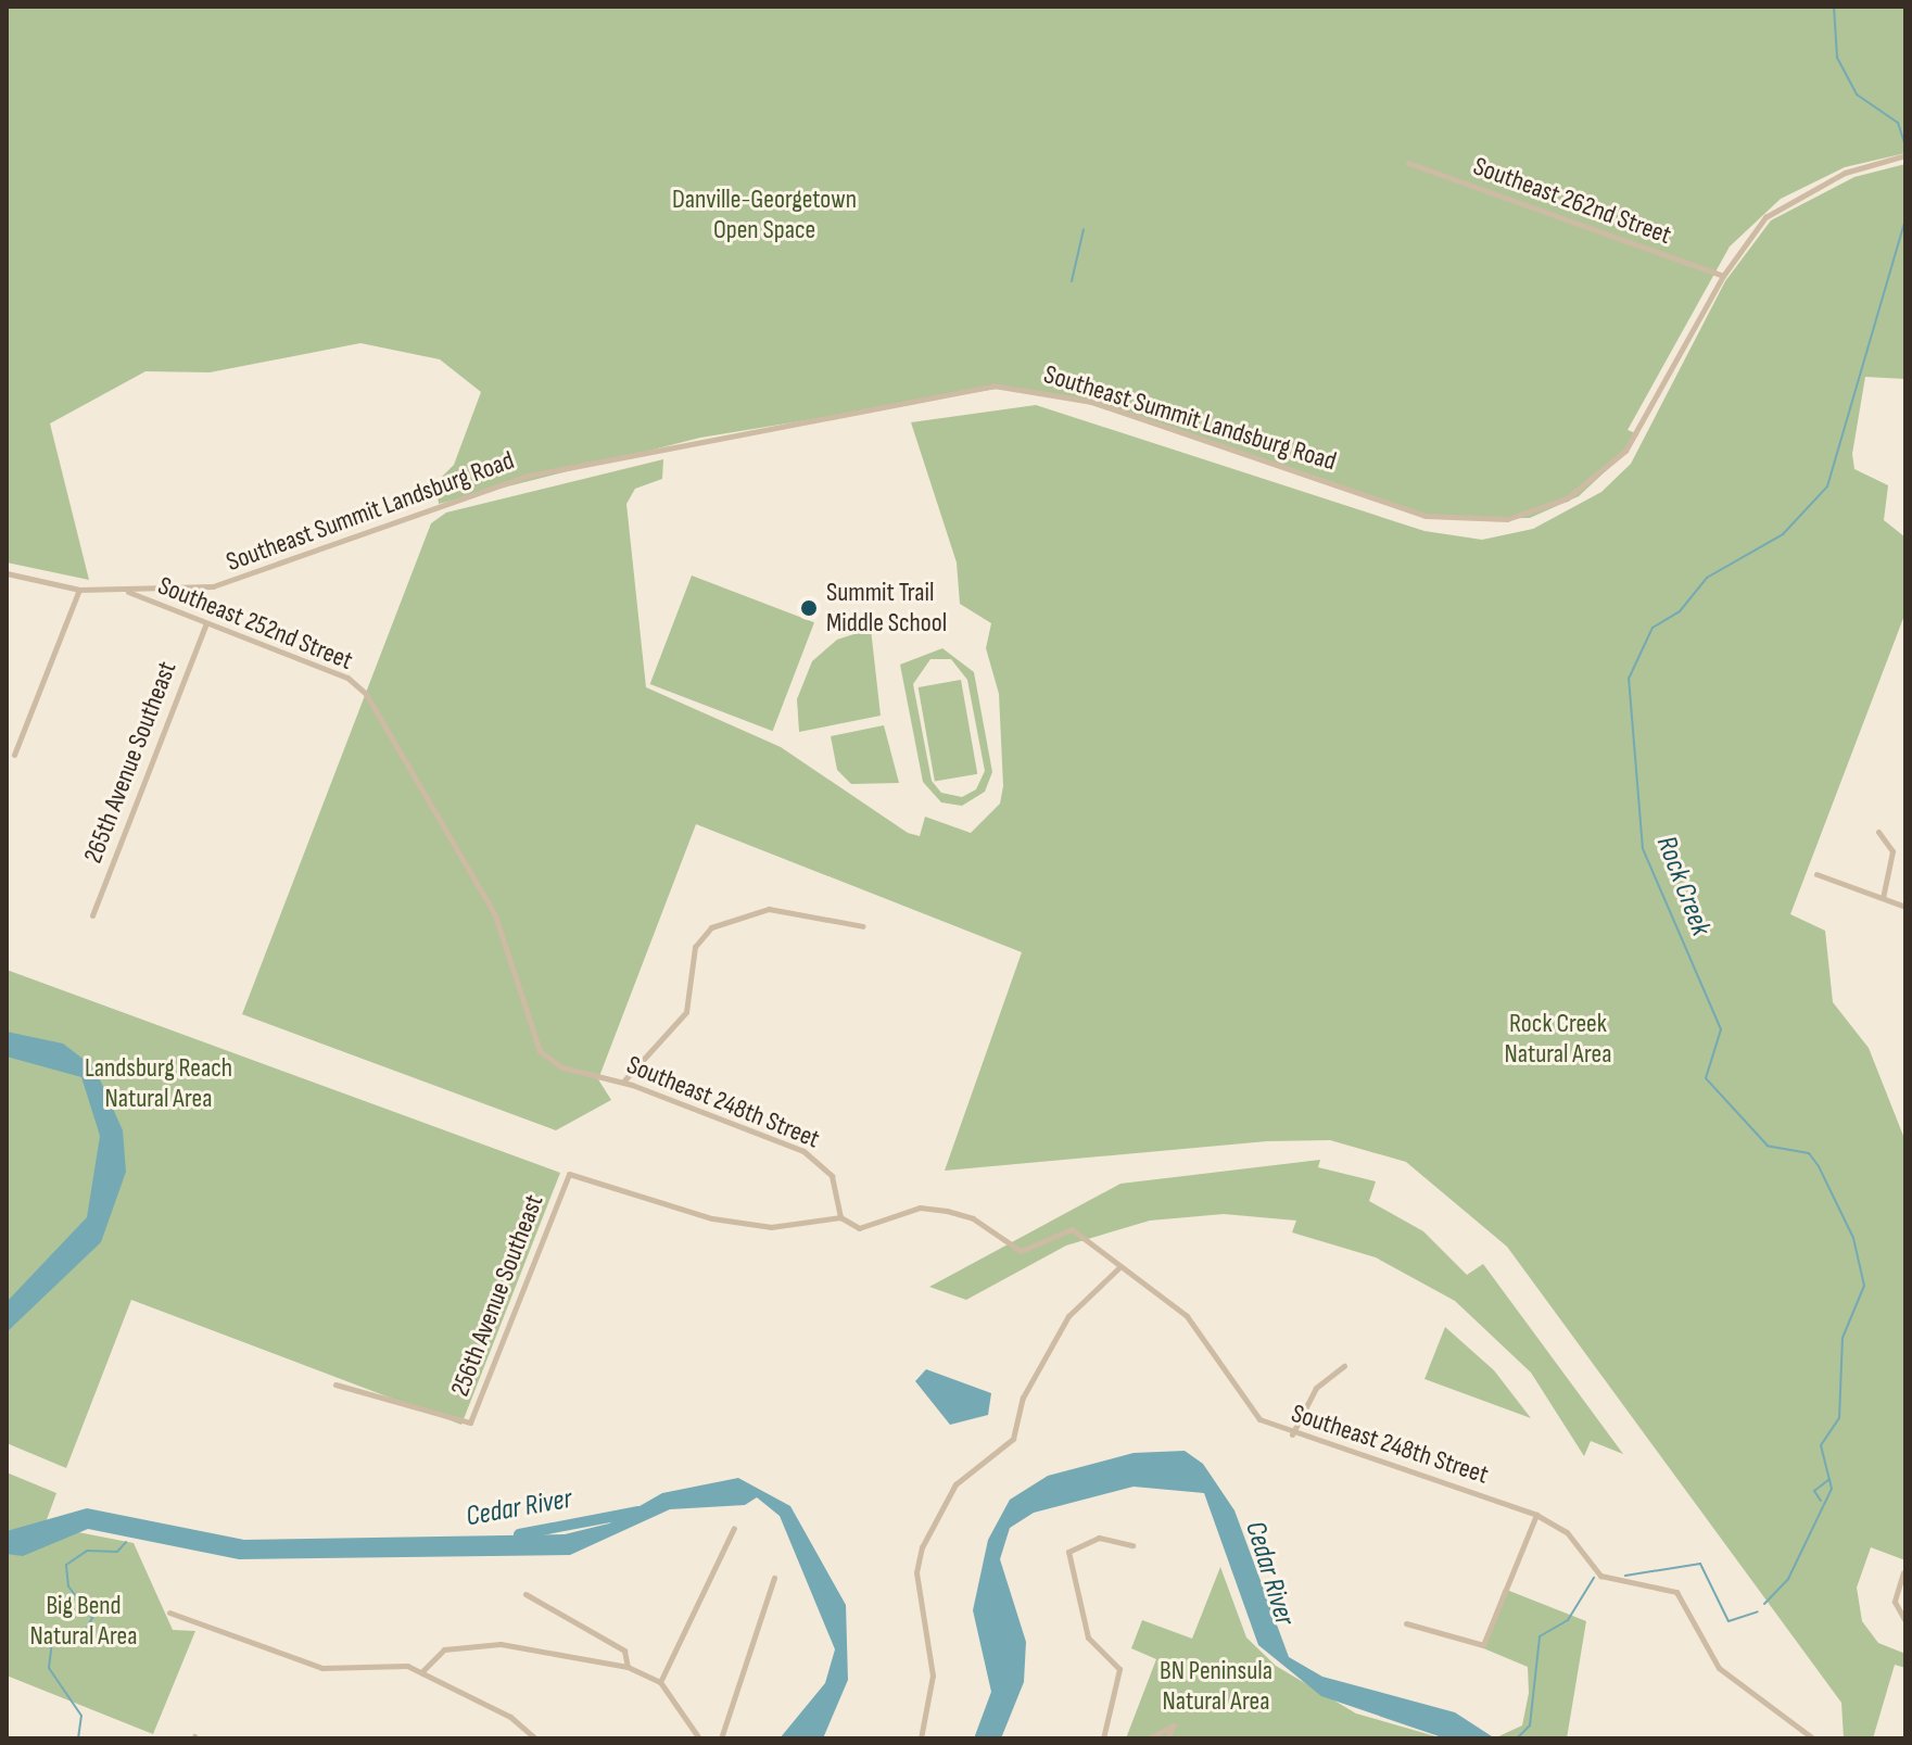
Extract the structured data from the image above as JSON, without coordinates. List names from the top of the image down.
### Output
{
  "streets": {
    "street": [
      "Southeast 262nd Street",
      "Southeast Summit Landsburg Road",
      "Southeast 252nd Street",
      "265th Avenue Southeast",
      "Southeast 248th Street",
      "256th Avenue Southeast"
    ]
  },
  "crossings": [
    ["Southeast 262nd Street", "Southeast Summit Landsburg Road"],
    ["Southeast Summit Landsburg Road", "Southeast 252nd Street"],
    ["Southeast 252nd Street", "265th Avenue Southeast"],
    ["Southeast 252nd Street", "Southeast 248th Street"],
    ["Southeast 248th Street", "256th Avenue Southeast"]
  ],
  "water": ["Rock Creek", "Cedar River"],
  "parks": [
    "Danville-Georgetown Open Space",
    "Rock Creek Natural Area",
    "Landsburg Reach Natural Area",
    "Big Bend Natural Area",
    "BN Peninsula Natural Area"
  ],
  "places": ["Summit Trail Middle School"]
}
